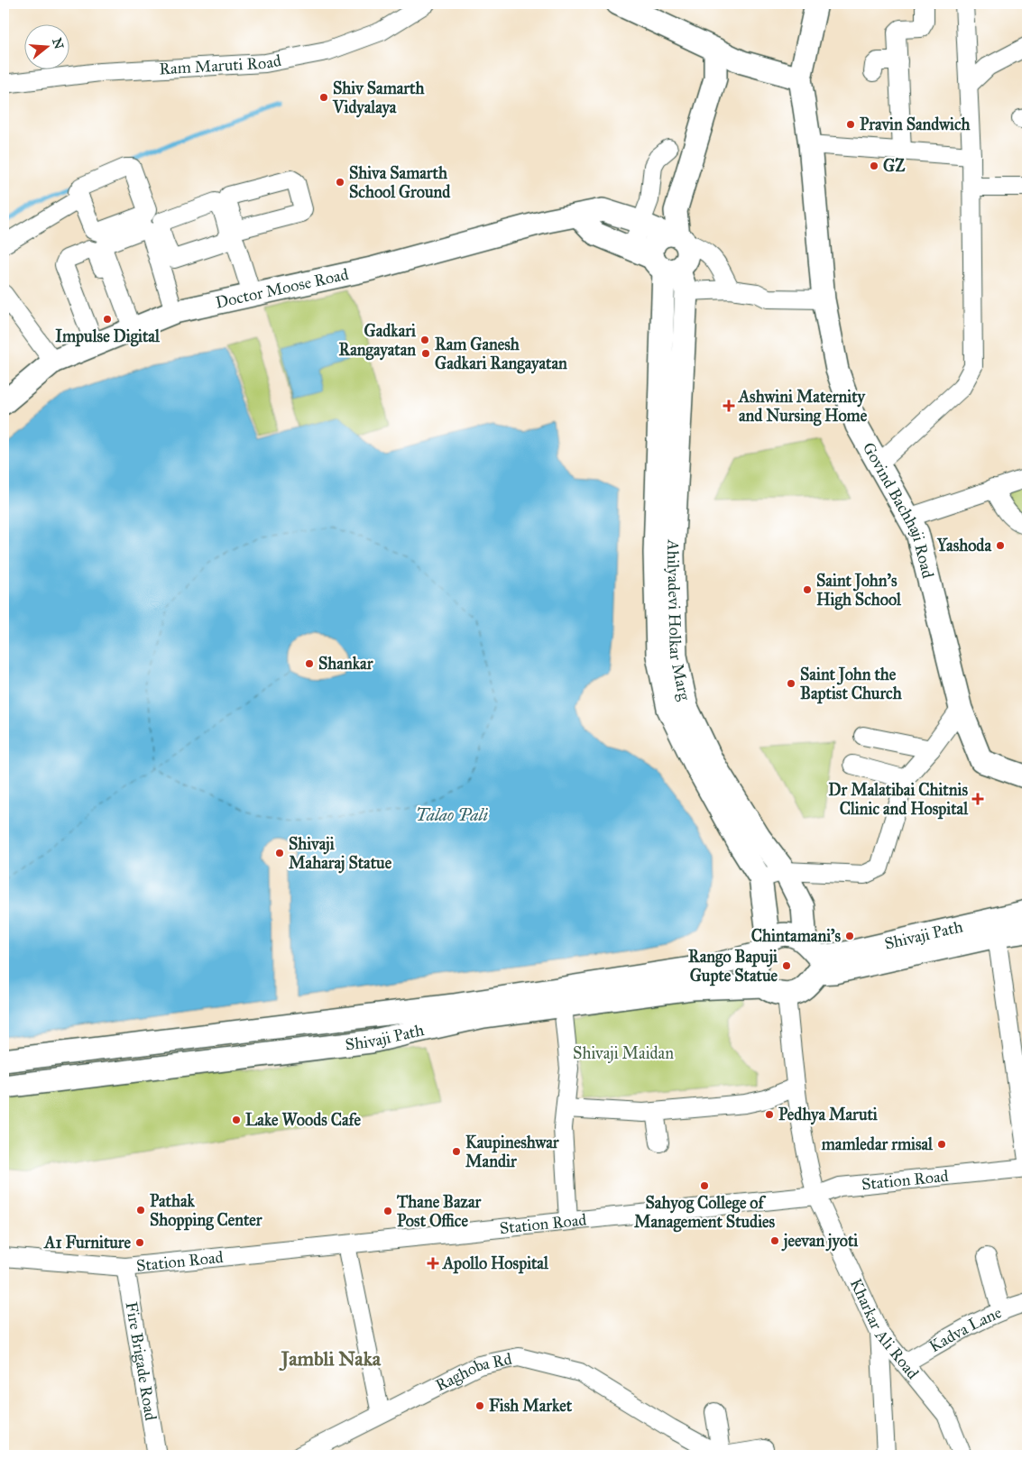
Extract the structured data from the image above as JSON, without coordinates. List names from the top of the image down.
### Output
{
  "streets": {
    "main road": [
      "Doctor Moose Road",
      "Govind Bachhaji Road",
      "Ahilyadevi Holkar Marg",
      "Shivaji Path"
    ],
    "street": [
      "Ram Maruti Road",
      "Station Road",
      "Kharkar Ali Road",
      "Kadva Lane",
      "Fire Brigade Road",
      "Raghoba Rd"
    ]
  },
  "crossings": [
    ["Ahilyadevi Holkar Marg", "Shivaji Path"],
    ["Ahilyadevi Holkar Marg", "Kharkar Ali Road"],
    ["Shivaji Path", "Kharkar Ali Road"],
    ["Station Road", "Kharkar Ali Road"],
    ["Station Road", "Fire Brigade Road"],
    ["Kharkar Ali Road", "Kadva Lane"]
  ],
  "districts": ["Jambli Naka"],
  "water": ["Talao Pali"],
  "parks": ["Shivaji Maidan"],
  "places": {
    "other": [
      "Shiv Samarth Vidyalaya",
      "Pravin Sandwich",
      "GZ",
      "Shiva Samarth School Ground",
      "Impulse Digital",
      "Gadkari Rangayatan",
      "Ram Ganesh Gadkari Rangayatan",
      "Yashoda",
      "Saint John's High School",
      "Shankar",
      "Saint John the Baptist Church",
      "Shivaji Maharaj Statue",
      "Chintamani's",
      "Rango Bapuji Gupte Statue",
      "Pedhya Maruti",
      "Lake Woods Cafe",
      "mamledar rmisal",
      "Kaupineshwar Mandir",
      "Sahyog College of Management Studies",
      "Pathak Shopping Center",
      "Thane Bazar Post Office",
      "jeevan jyoti",
      "A1 Furniture",
      "Fish Market"
    ],
    "health": ["Ashwini Maternity and Nursing Home", "Dr Malatibai Chitnis Clinic and Hospital", "Apollo Hospital"]
  },
  "north": "right"
}
